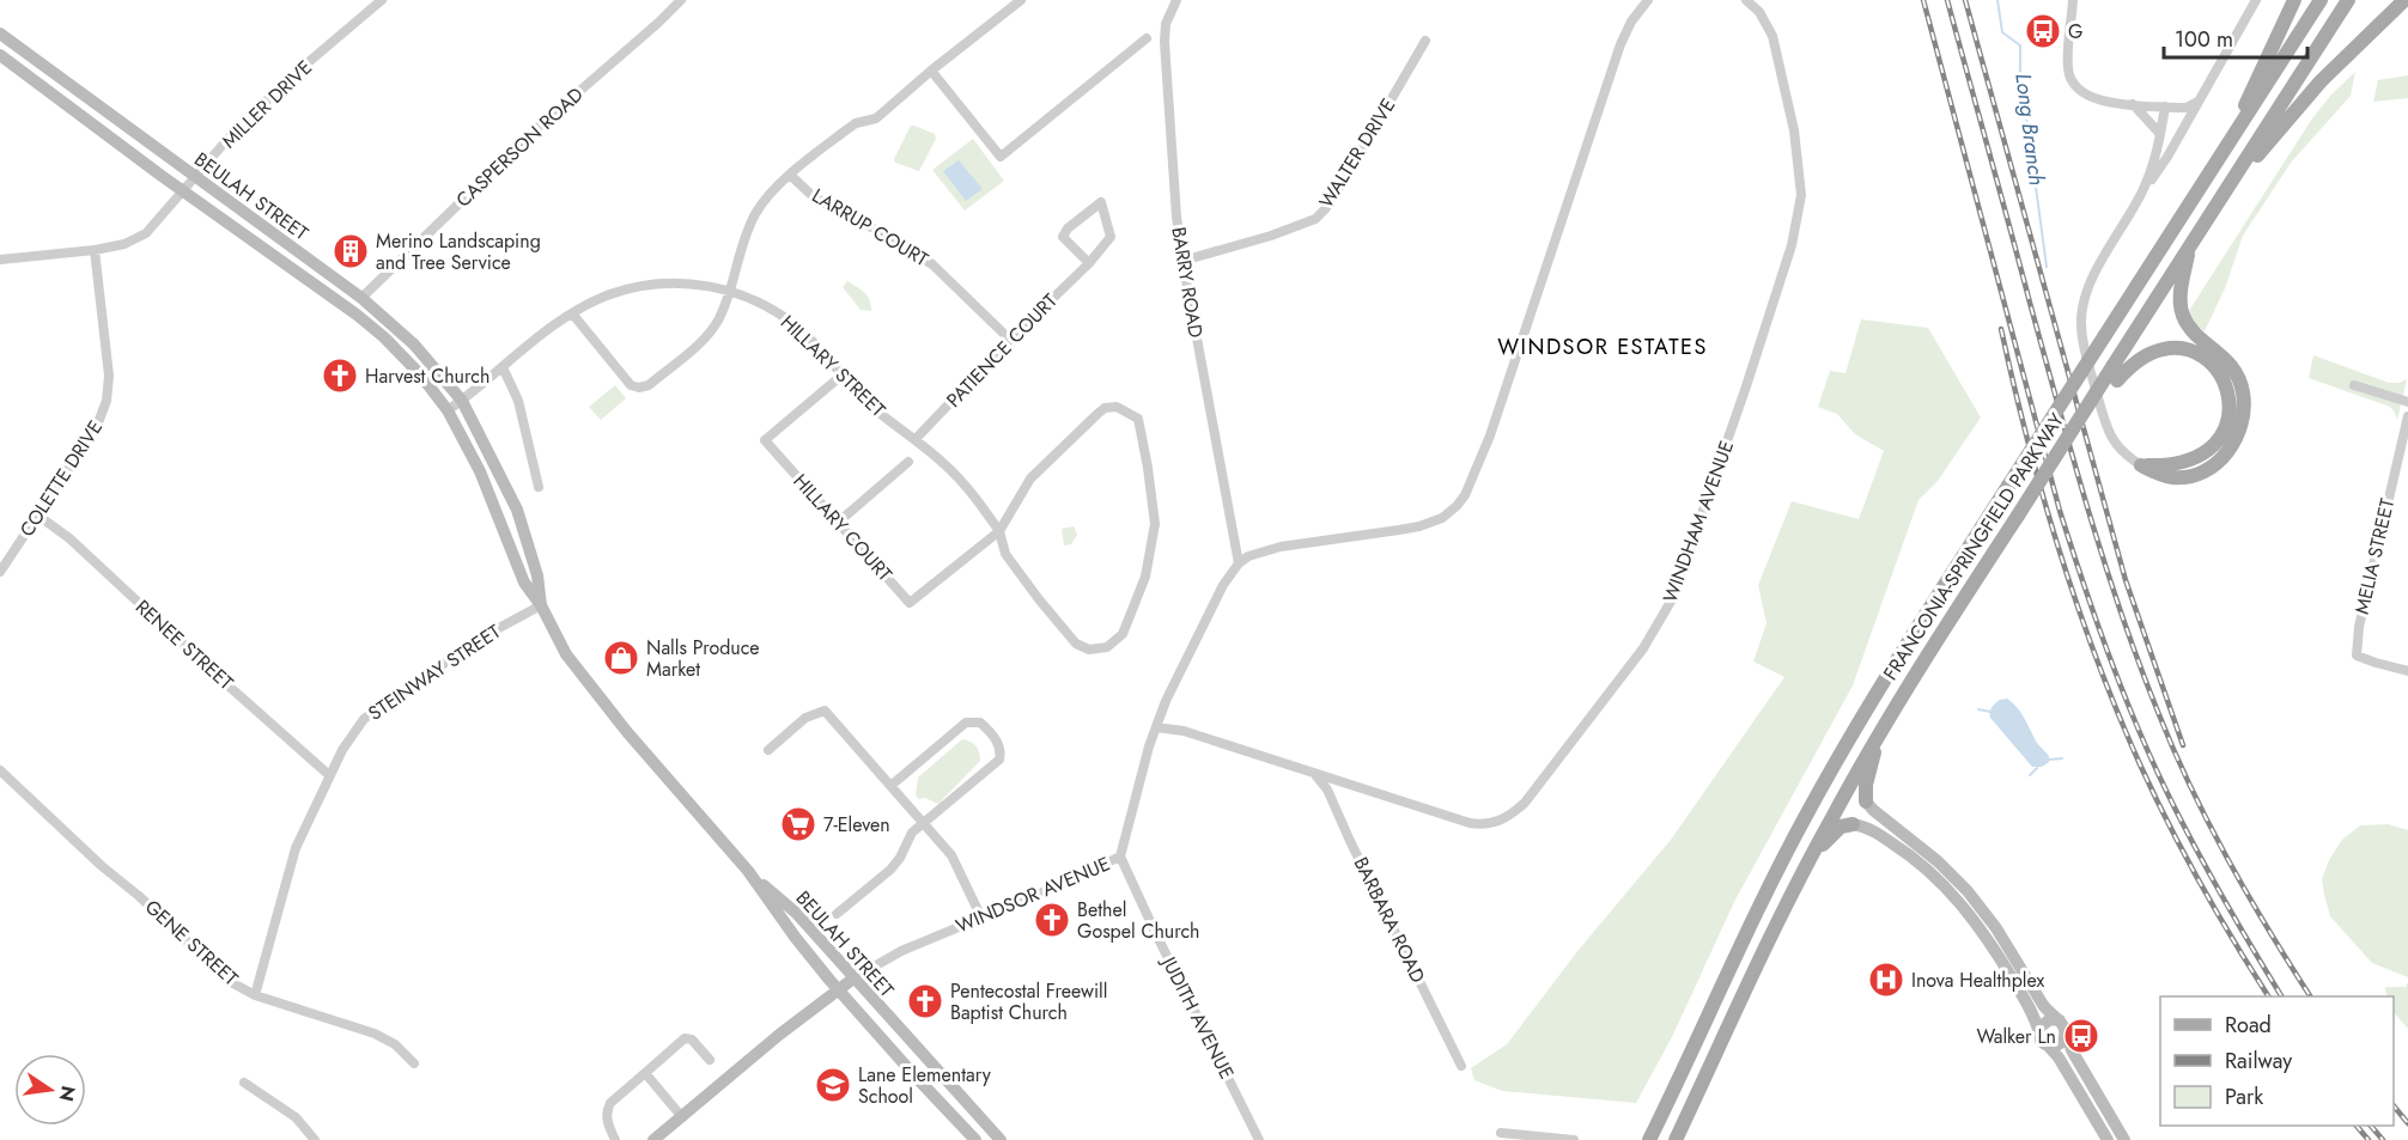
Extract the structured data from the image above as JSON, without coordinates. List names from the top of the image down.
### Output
{
  "streets": {
    "main road": ["BEULAH STREET", "FRANCONIA-SPRINGFIELD PARKWAY"],
    "street": [
      "MILLER DRIVE",
      "CASPERSON ROAD",
      "WALTER DRIVE",
      "LARRUP COURT",
      "BARRY ROAD",
      "PATIENCE COURT",
      "HILLARY STREET",
      "COLETTE DRIVE",
      "WINDHAM AVENUE",
      "HILLARY COURT",
      "MELIA STREET",
      "RENEE STREET",
      "STEINWAY STREET",
      "WINDSOR AVENUE",
      "BARBARA ROAD",
      "GENE STREET",
      "JUDITH AVENUE"
    ]
  },
  "crossings": [
    ["MILLER DRIVE", "BEULAH STREET"],
    ["MILLER DRIVE", "COLETTE DRIVE"],
    ["CASPERSON ROAD", "BEULAH STREET"],
    ["WALTER DRIVE", "BARRY ROAD"],
    ["BEULAH STREET", "HILLARY STREET"],
    ["BEULAH STREET", "STEINWAY STREET"],
    ["BEULAH STREET", "WINDSOR AVENUE"],
    ["LARRUP COURT", "PATIENCE COURT"],
    ["BARRY ROAD", "WINDSOR AVENUE"],
    ["PATIENCE COURT", "HILLARY STREET"],
    ["HILLARY STREET", "HILLARY COURT"],
    ["COLETTE DRIVE", "RENEE STREET"],
    ["WINDHAM AVENUE", "WINDSOR AVENUE"],
    ["WINDHAM AVENUE", "BARBARA ROAD"],
    ["RENEE STREET", "STEINWAY STREET"],
    ["STEINWAY STREET", "GENE STREET"],
    ["WINDSOR AVENUE", "JUDITH AVENUE"]
  ],
  "districts": ["WINDSOR ESTATES"],
  "water": ["Long Branch"],
  "places": {
    "bus stop": ["G", "Walker Ln"],
    "building": ["Merino Landscaping and Tree Service"],
    "church": ["Harvest Church", "Bethel Gospel Church", "Pentecostal Freewill Baptist Church"],
    "shop": ["Nalls Produce Market"],
    "supermarket": ["7-Eleven"],
    "hospital": ["Inova Healthplex"],
    "school or university": ["Lane Elementary School"]
  },
  "legend": ["Road", "Railway", "Park"],
  "scale_bar": "100 m",
  "north": "right"
}
